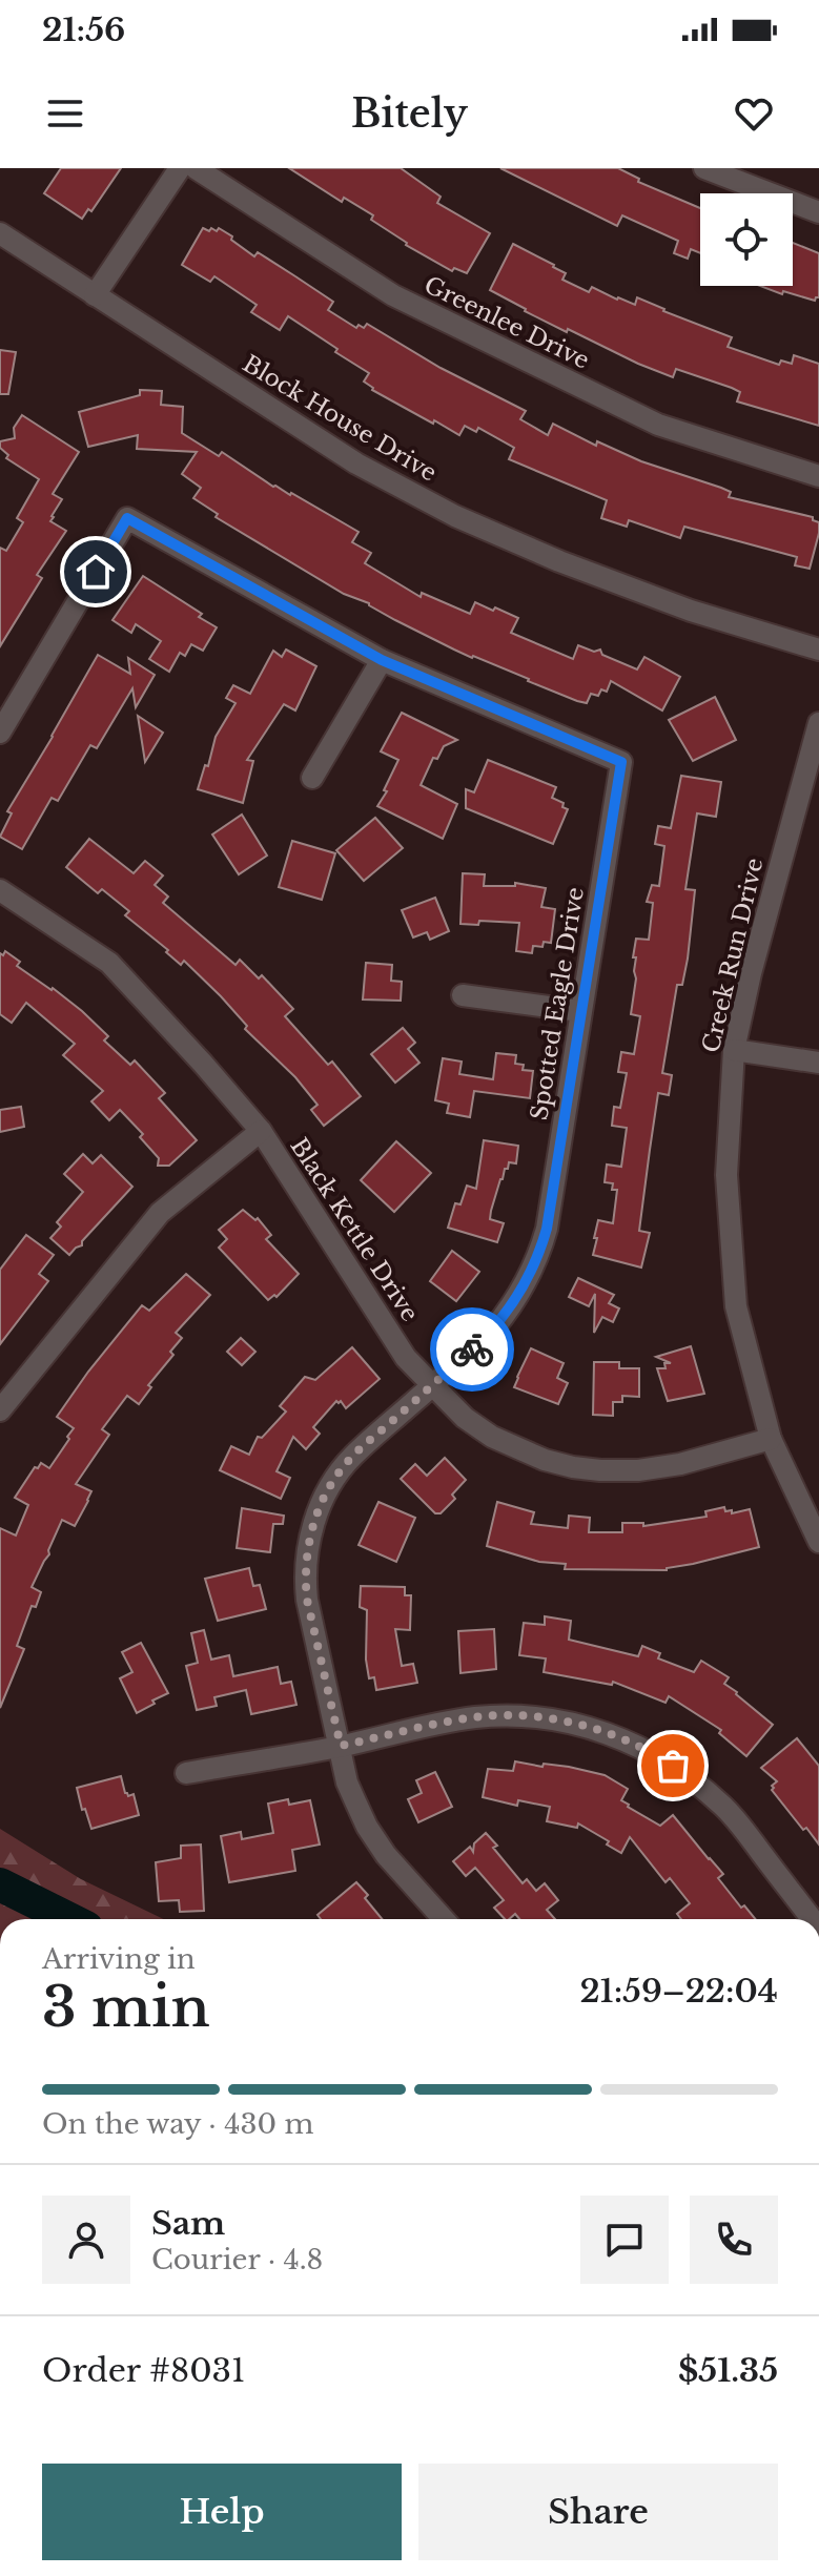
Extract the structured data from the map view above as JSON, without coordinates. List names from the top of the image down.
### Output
{
  "streets": {
    "street": [
      "Greenlee Drive",
      "Block House Drive",
      "Creek Run Drive",
      "Spotted Eagle Drive",
      "Black Kettle Drive"
    ]
  },
  "crossings": [
    ["Creek Run Drive", "Black Kettle Drive"],
    ["Spotted Eagle Drive", "Black Kettle Drive"]
  ],
  "page": {
    "status": "21:56",
    "header": "Bitely",
    "heading": ["3 min", "Arriving in", "21:59–22:04"],
    "panel": [
      "Sam",
      "Courier · 4.8",
      "Order #8031",
      "$51.35"
    ],
    "bar": "On the way · 430 m",
    "buttons": ["Help", "Share"]
  }
}
